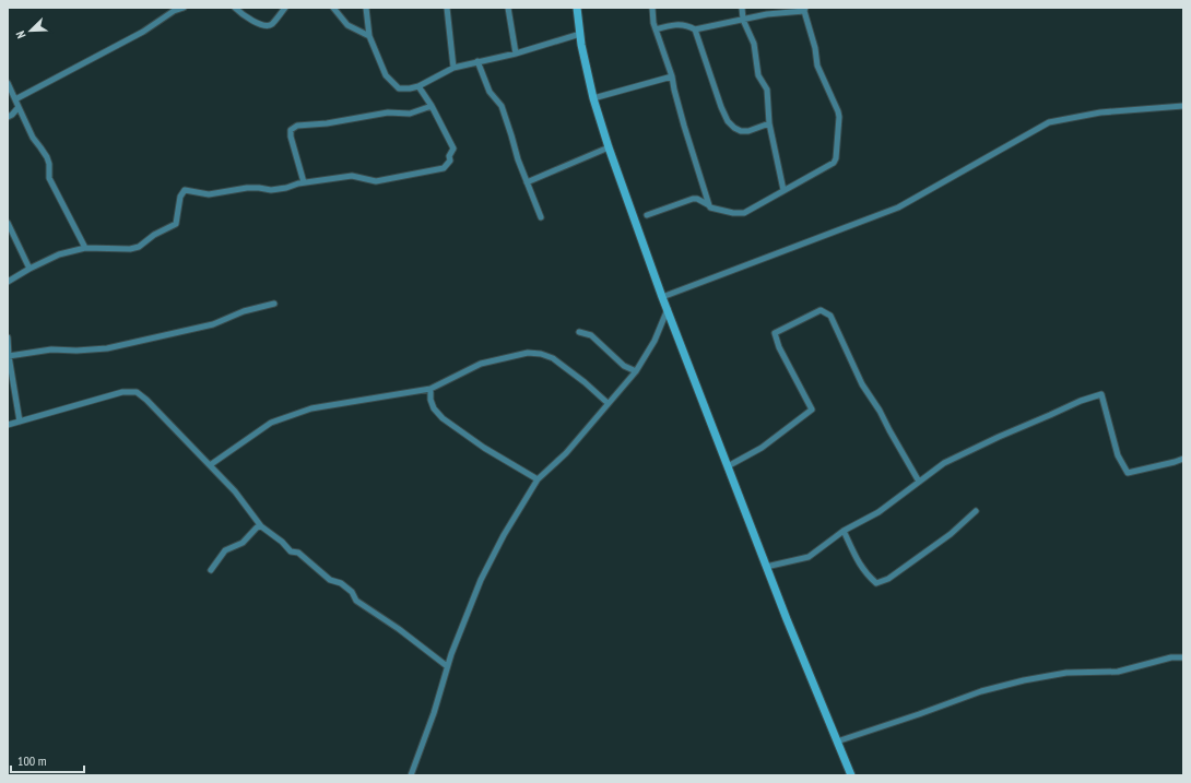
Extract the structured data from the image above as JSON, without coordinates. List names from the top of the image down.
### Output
{
  "scale_bar": "100 m",
  "north": "bottom left"
}
